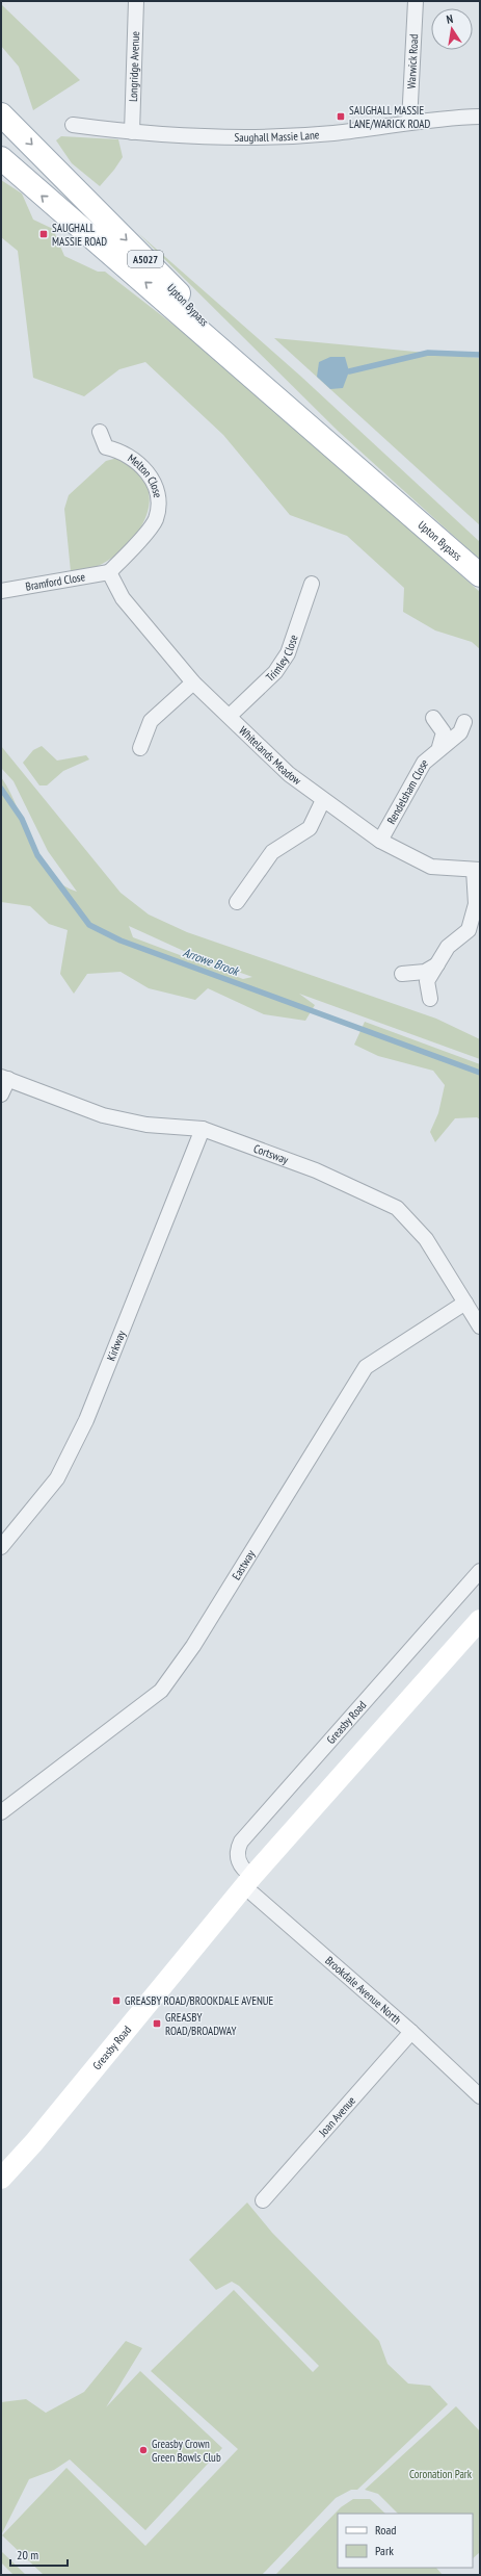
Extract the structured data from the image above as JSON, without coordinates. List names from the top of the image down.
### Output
{
  "streets": {
    "main road": ["A5027", "Upton Bypass", "Greasby Road"],
    "street": [
      "Warwick Road",
      "Longridge Avenue",
      "Saughall Massie Lane",
      "Melton Close",
      "Bramford Close",
      "Trimley Close",
      "Whitelands Meadow",
      "Rendelsham Close",
      "Cortsway",
      "Kirkway",
      "Eastway",
      "Brookdale Avenue North",
      "Joan Avenue"
    ]
  },
  "crossings": [
    ["Warwick Road", "Saughall Massie Lane"],
    ["Longridge Avenue", "Saughall Massie Lane"],
    ["Melton Close", "Bramford Close"],
    ["Melton Close", "Whitelands Meadow"],
    ["Bramford Close", "Whitelands Meadow"],
    ["Trimley Close", "Whitelands Meadow"],
    ["Whitelands Meadow", "Rendelsham Close"],
    ["Cortsway", "Kirkway"],
    ["Cortsway", "Eastway"],
    ["Greasby Road", "Brookdale Avenue North"],
    ["Brookdale Avenue North", "Joan Avenue"]
  ],
  "water": ["Arrowe Brook"],
  "parks": ["Coronation Park"],
  "places": {
    "transit": [
      "SAUGHALL MASSIE LANE/WARICK ROAD",
      "SAUGHALL MASSIE ROAD",
      "GREASBY ROAD/BROOKDALE AVENUE",
      "GREASBY ROAD/BROADWAY"
    ],
    "other": ["Greasby Crown Green Bowls Club"]
  },
  "legend": ["Road", "Park"],
  "scale_bar": "20 m",
  "north": "top"
}
